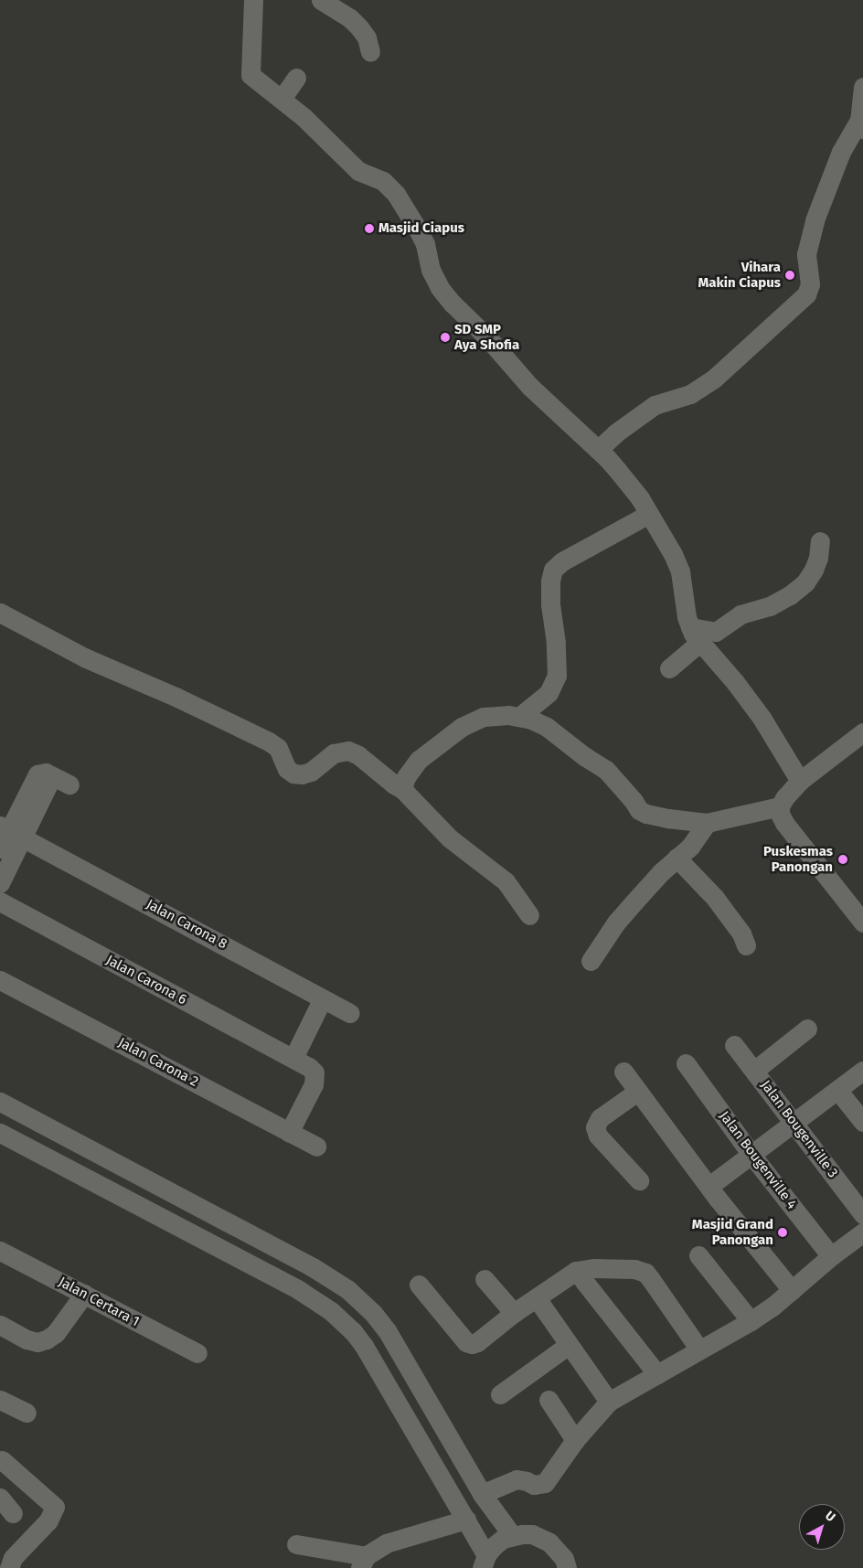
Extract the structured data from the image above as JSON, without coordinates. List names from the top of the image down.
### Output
{
  "streets": {
    "street": [
      "Jalan Carona 8",
      "Jalan Carona 6",
      "Jalan Carona 2",
      "Jalan Bougenville 3",
      "Jalan Bougenville 4",
      "Jalan Certara 1"
    ]
  },
  "crossings": [
    ["Jalan Carona 6", "Jalan Carona 2"]
  ],
  "places": [
    "Masjid Ciapus",
    "Vihara Makin Ciapus",
    "SD SMP Aya Shofia",
    "Puskesmas Panongan",
    "Masjid Grand Panongan"
  ],
  "north": "top right"
}
